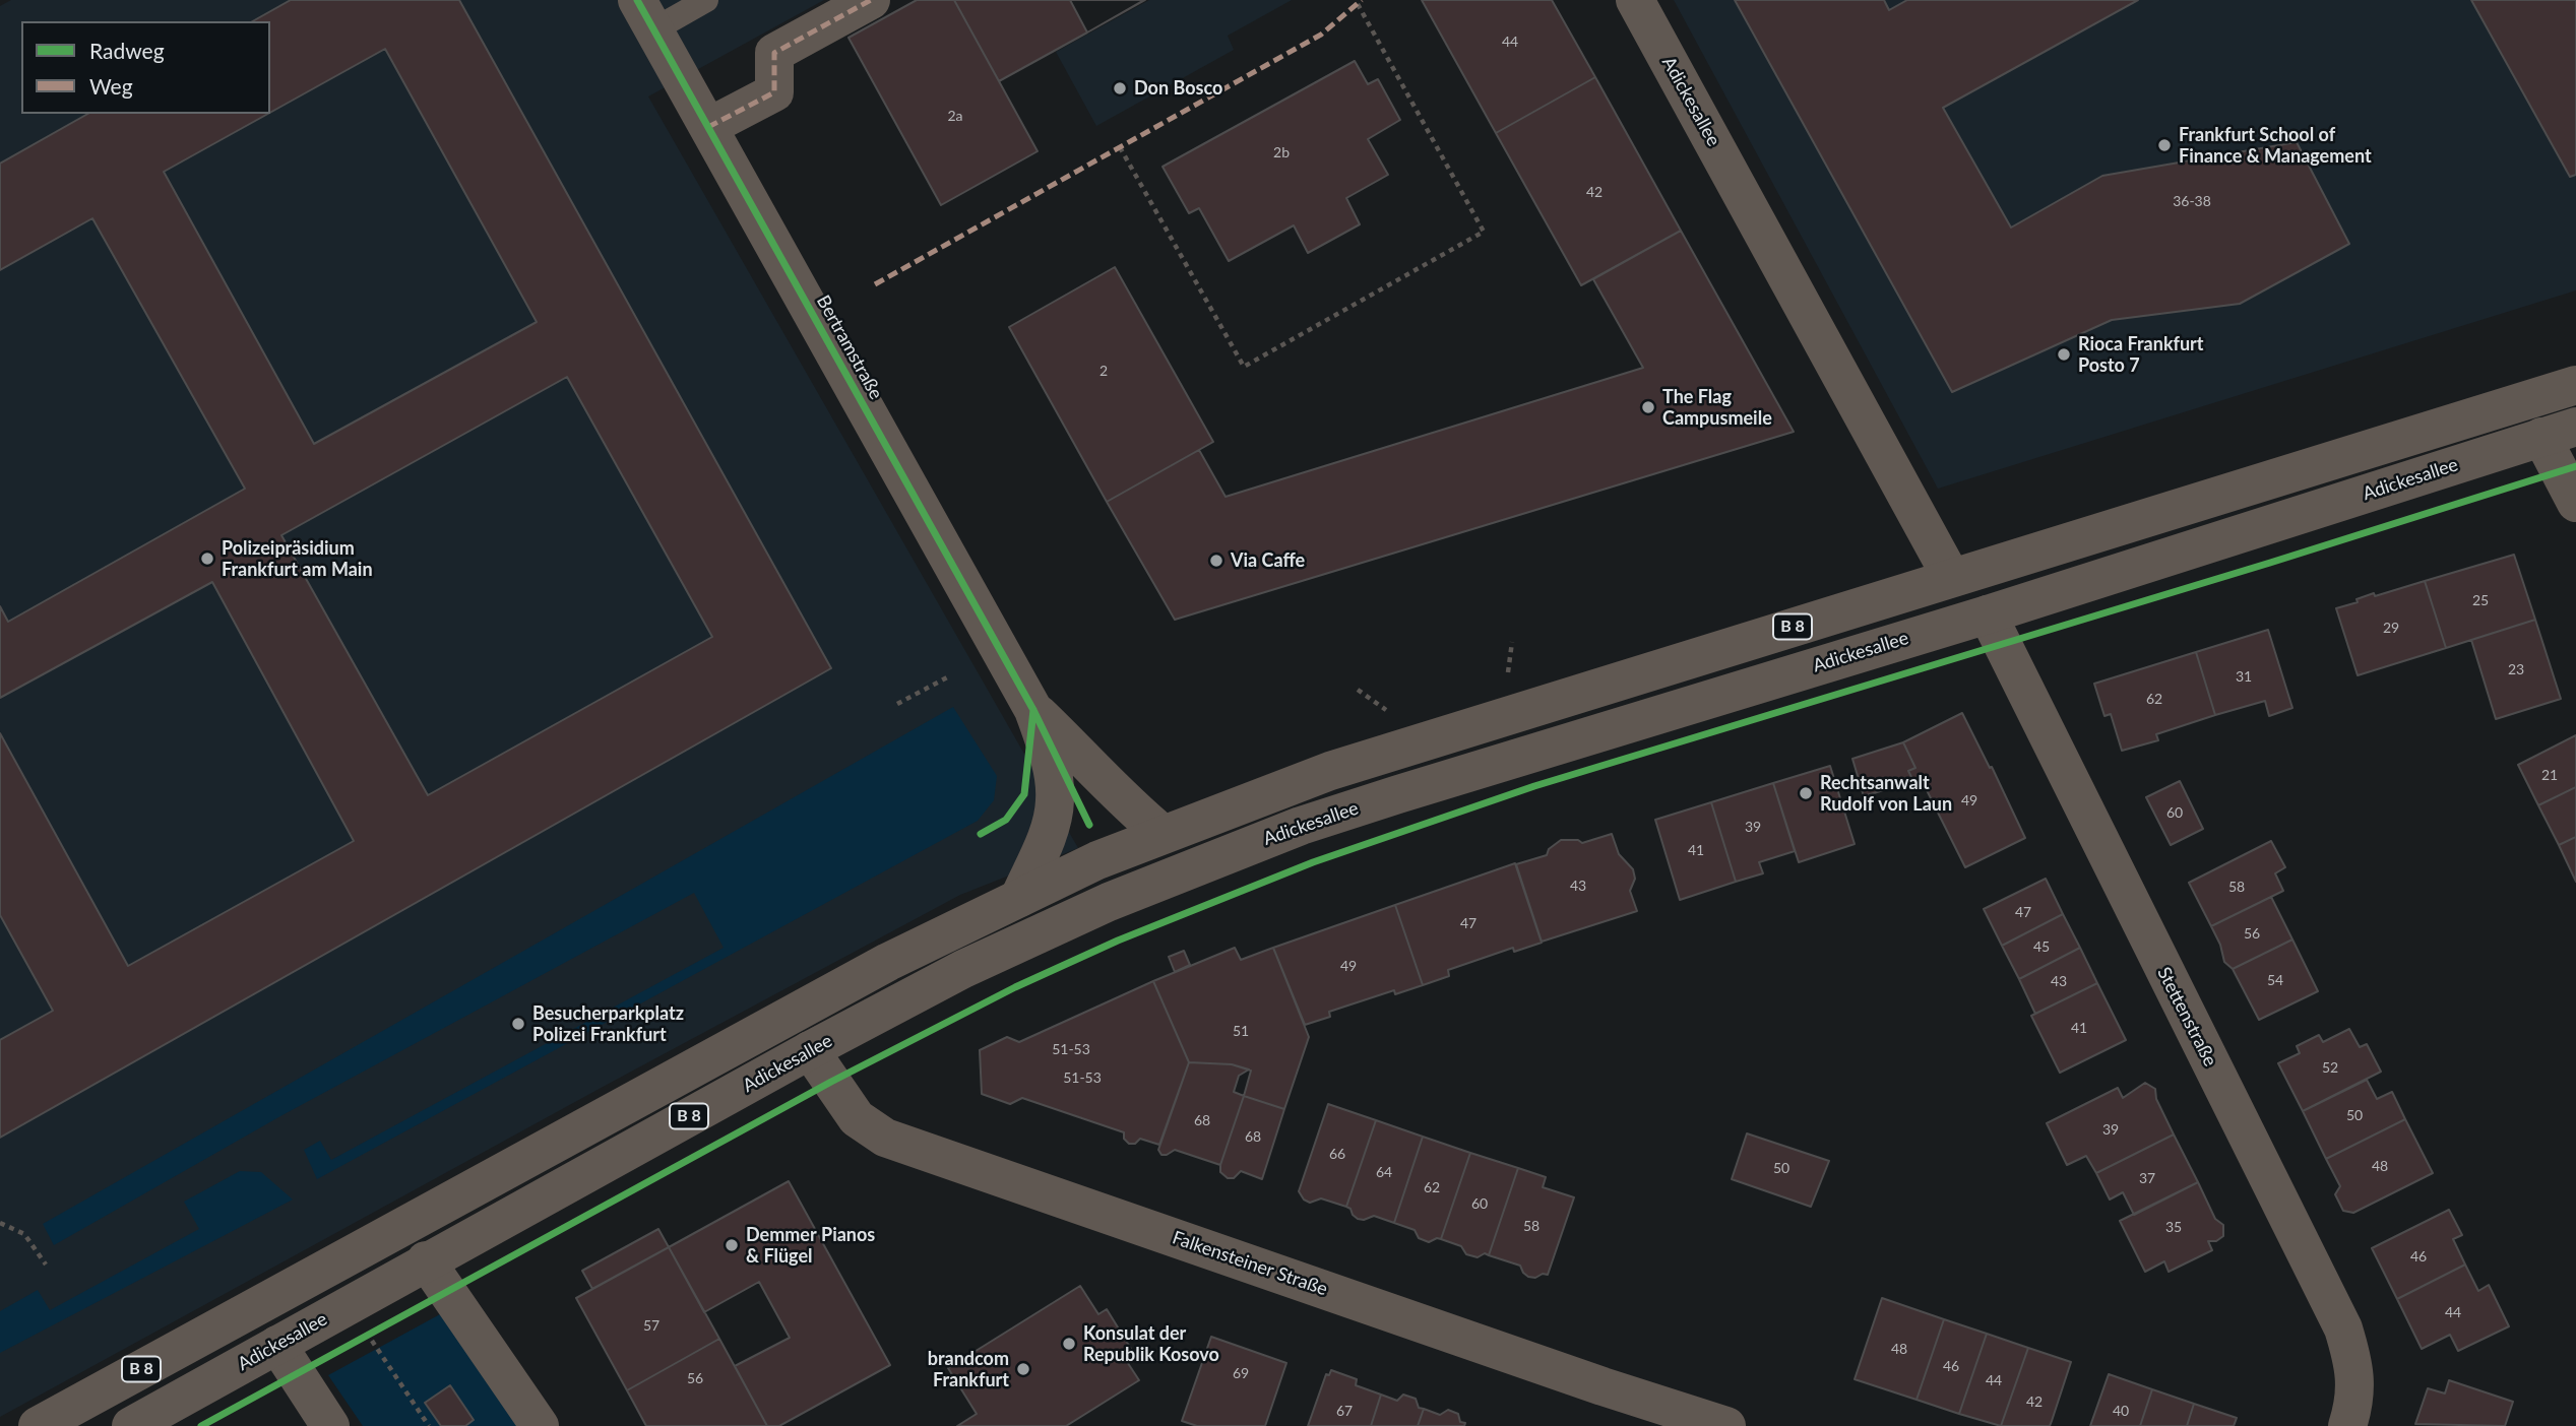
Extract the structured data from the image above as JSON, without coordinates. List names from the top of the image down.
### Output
{
  "streets": {
    "main road": [
      "Adickesallee",
      "Bertramstraße",
      "B 8",
      "Stettenstraße",
      "Falkensteiner Straße"
    ]
  },
  "crossings": [
    ["Adickesallee", "B 8"],
    ["Adickesallee", "Stettenstraße"],
    ["Adickesallee", "Falkensteiner Straße"],
    ["Bertramstraße", "B 8"]
  ],
  "places": [
    "Don Bosco",
    "Frankfurt School of Finance & Management",
    "Rioca Frankfurt Posto 7",
    "The Flag Campusmeile",
    "Polizeipräsidium Frankfurt am Main",
    "Via Caffe",
    "Rechtsanwalt Rudolf von Laun",
    "Besucherparkplatz Polizei Frankfurt",
    "Demmer Pianos & Flügel",
    "Konsulat der Republik Kosovo",
    "brandcom Frankfurt"
  ],
  "house_numbers": [
    "44",
    "2a",
    "2b",
    "42",
    "36-38",
    "2",
    "25",
    "29",
    "23",
    "31",
    "62",
    "21",
    "49",
    "60",
    "39",
    "41",
    "43",
    "58",
    "47",
    "47",
    "56",
    "45",
    "49",
    "54",
    "43",
    "41",
    "51",
    "51-53",
    "52",
    "51-53",
    "50",
    "68",
    "39",
    "68",
    "66",
    "48",
    "50",
    "64",
    "37",
    "62",
    "60",
    "58",
    "35",
    "46",
    "44",
    "57",
    "48",
    "46",
    "69",
    "56",
    "44",
    "42",
    "67",
    "40"
  ],
  "legend": ["Radweg", "Weg"]
}
